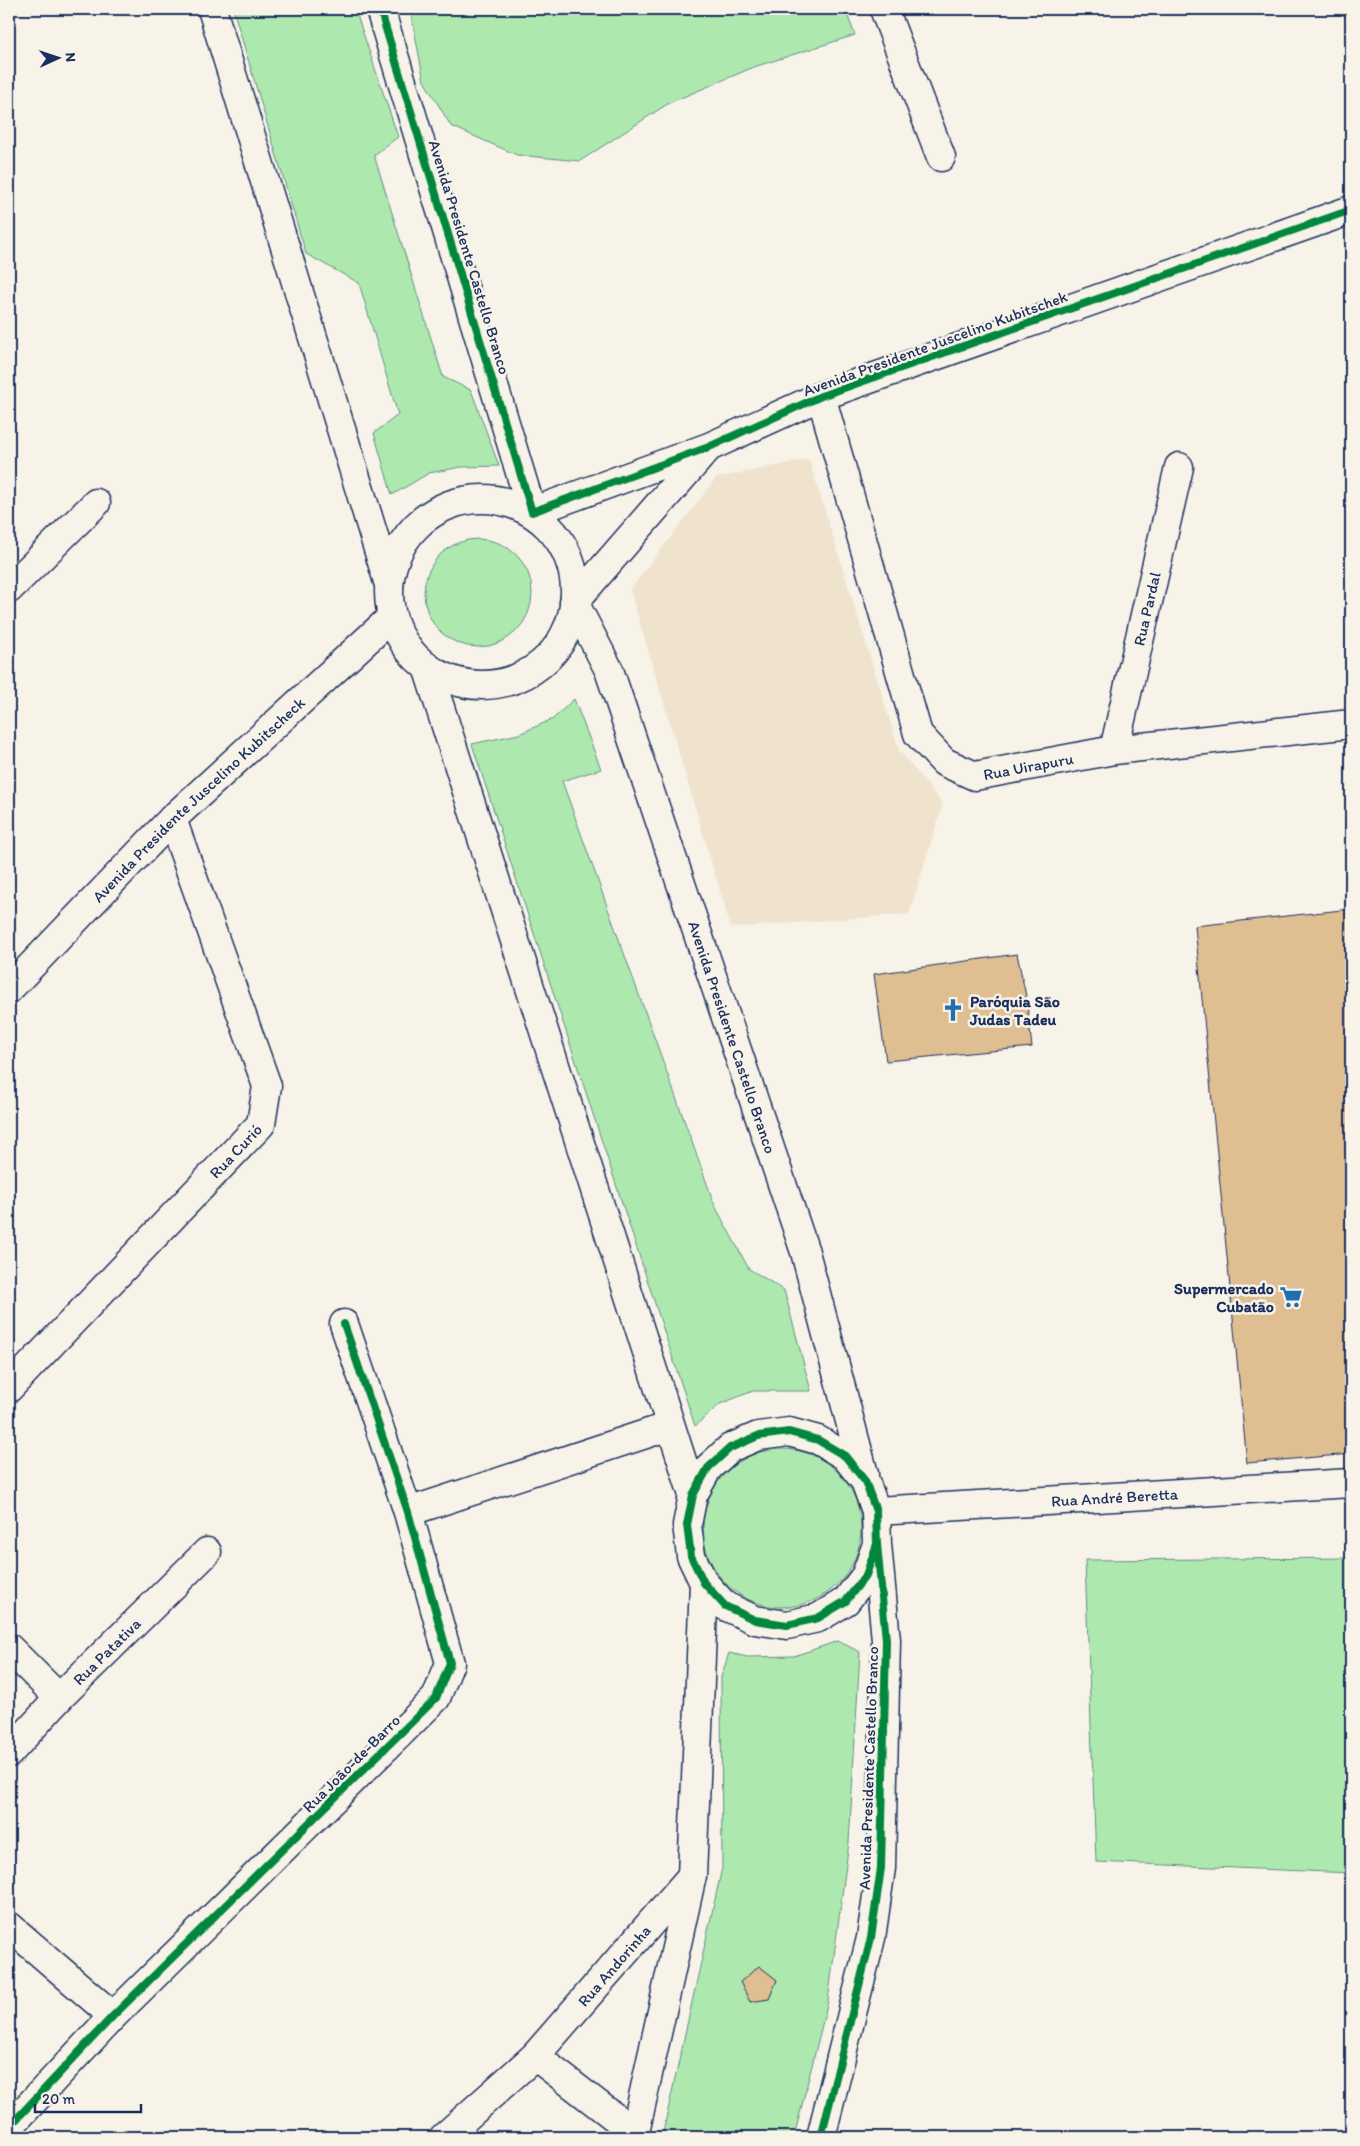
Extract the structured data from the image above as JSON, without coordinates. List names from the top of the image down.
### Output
{
  "streets": {
    "street": [
      "Avenida Presidente Castello Branco",
      "Avenida Presidente Juscelino Kubitschek",
      "Rua Pardal",
      "Rua Uirapuru",
      "Avenida Presidente Juscelino Kubitscheck",
      "Rua Curió",
      "Rua André Beretta",
      "Rua Patativa",
      "Rua João-de-Barro",
      "Rua Andorinha"
    ]
  },
  "crossings": [
    ["Avenida Presidente Castello Branco", "Avenida Presidente Juscelino Kubitschek"],
    ["Avenida Presidente Castello Branco", "Rua André Beretta"],
    ["Avenida Presidente Juscelino Kubitschek", "Rua Uirapuru"],
    ["Rua Pardal", "Rua Uirapuru"],
    ["Avenida Presidente Juscelino Kubitscheck", "Rua Curió"]
  ],
  "places": {
    "church": ["Paróquia São Judas Tadeu"],
    "supermarket": ["Supermercado Cubatão"]
  },
  "scale_bar": "20 m",
  "north": "right"
}
